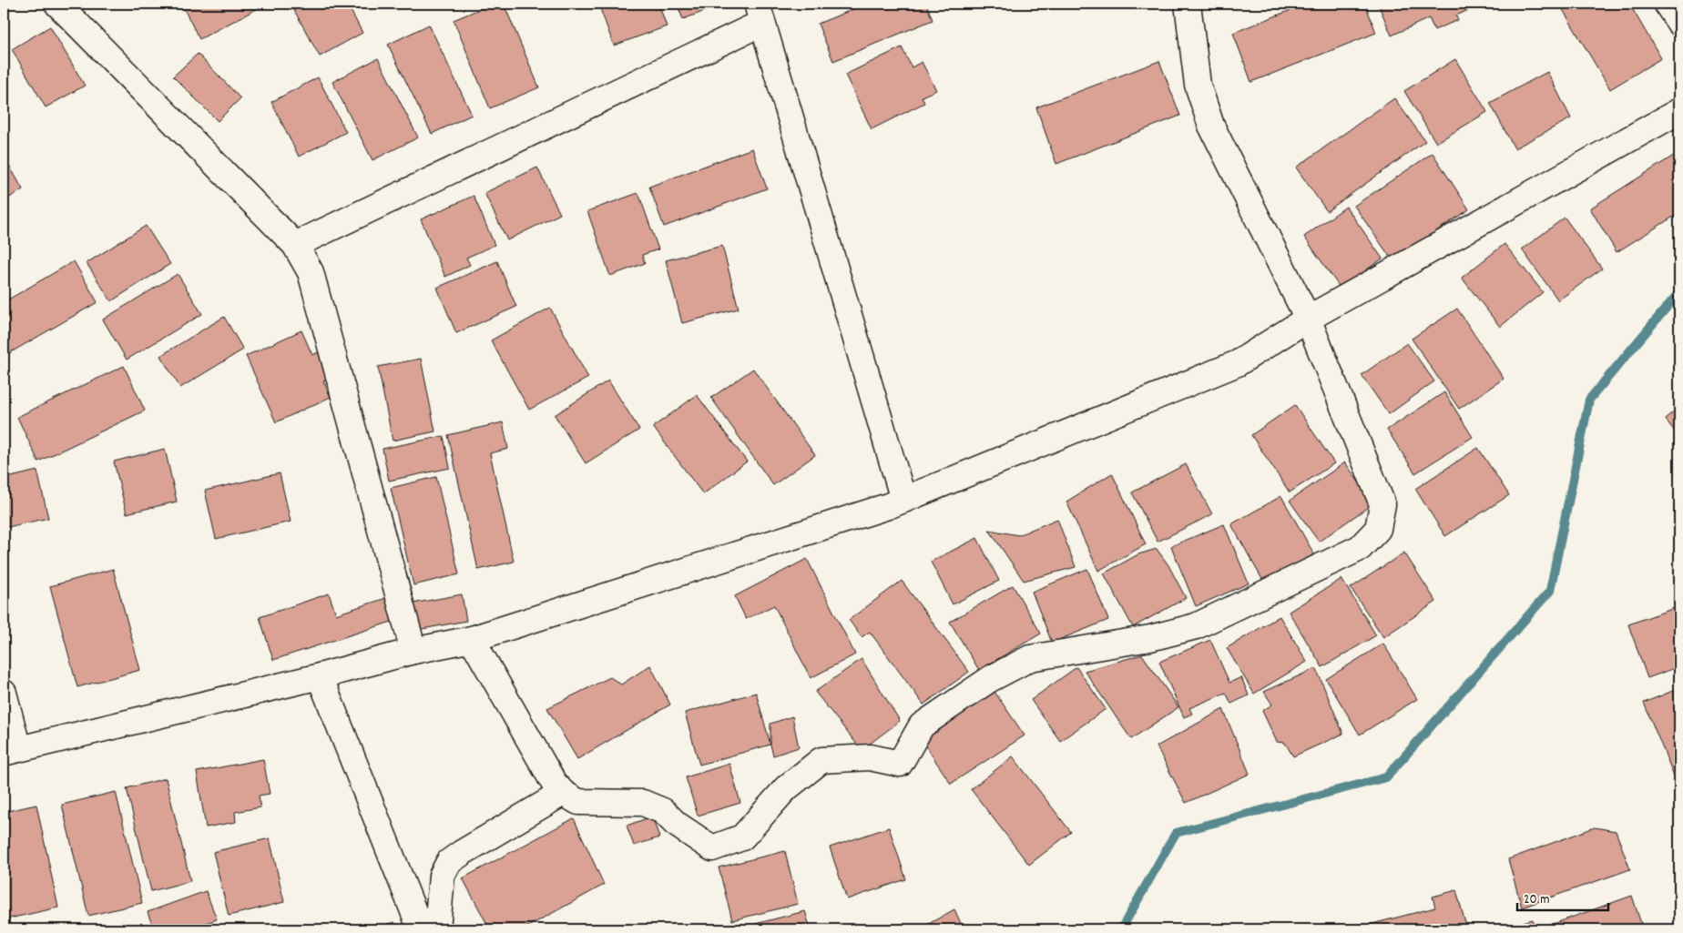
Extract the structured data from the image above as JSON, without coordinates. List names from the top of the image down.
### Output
{
  "scale_bar": "20 m"
}
